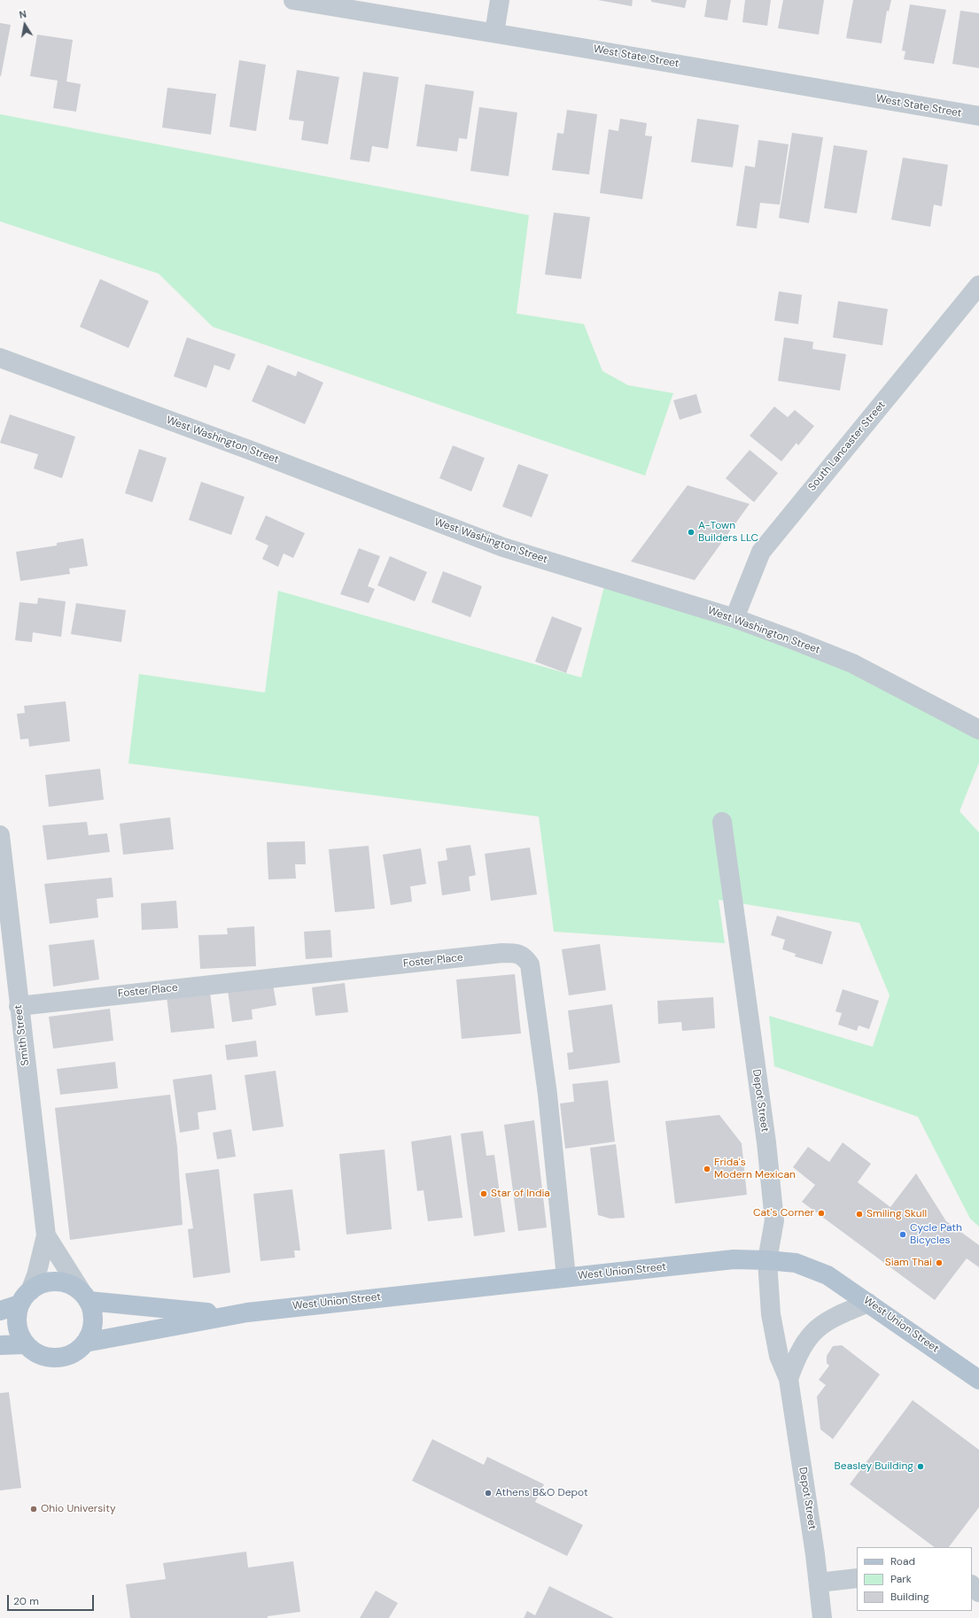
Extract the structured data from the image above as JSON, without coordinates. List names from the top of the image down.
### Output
{
  "streets": {
    "main road": ["West Union Street"],
    "street": [
      "West State Street",
      "West Washington Street",
      "South Lancaster Street",
      "Foster Place",
      "Smith Street",
      "Depot Street"
    ]
  },
  "crossings": [
    ["West Washington Street", "South Lancaster Street"],
    ["Foster Place", "Smith Street"],
    ["Foster Place", "West Union Street"],
    ["Smith Street", "West Union Street"],
    ["Depot Street", "West Union Street"]
  ],
  "places": [
    "A-Town Builders LLC",
    "Frida's Modern Mexican",
    "Star of India",
    "Cat's Corner",
    "Smiling Skull",
    "Cycle Path Bicycles",
    "Siam Thai",
    "Beasley Building",
    "Athens B&O Depot",
    "Ohio University"
  ],
  "legend": ["Road", "Park", "Building"],
  "scale_bar": "20 m",
  "north": "top"
}
